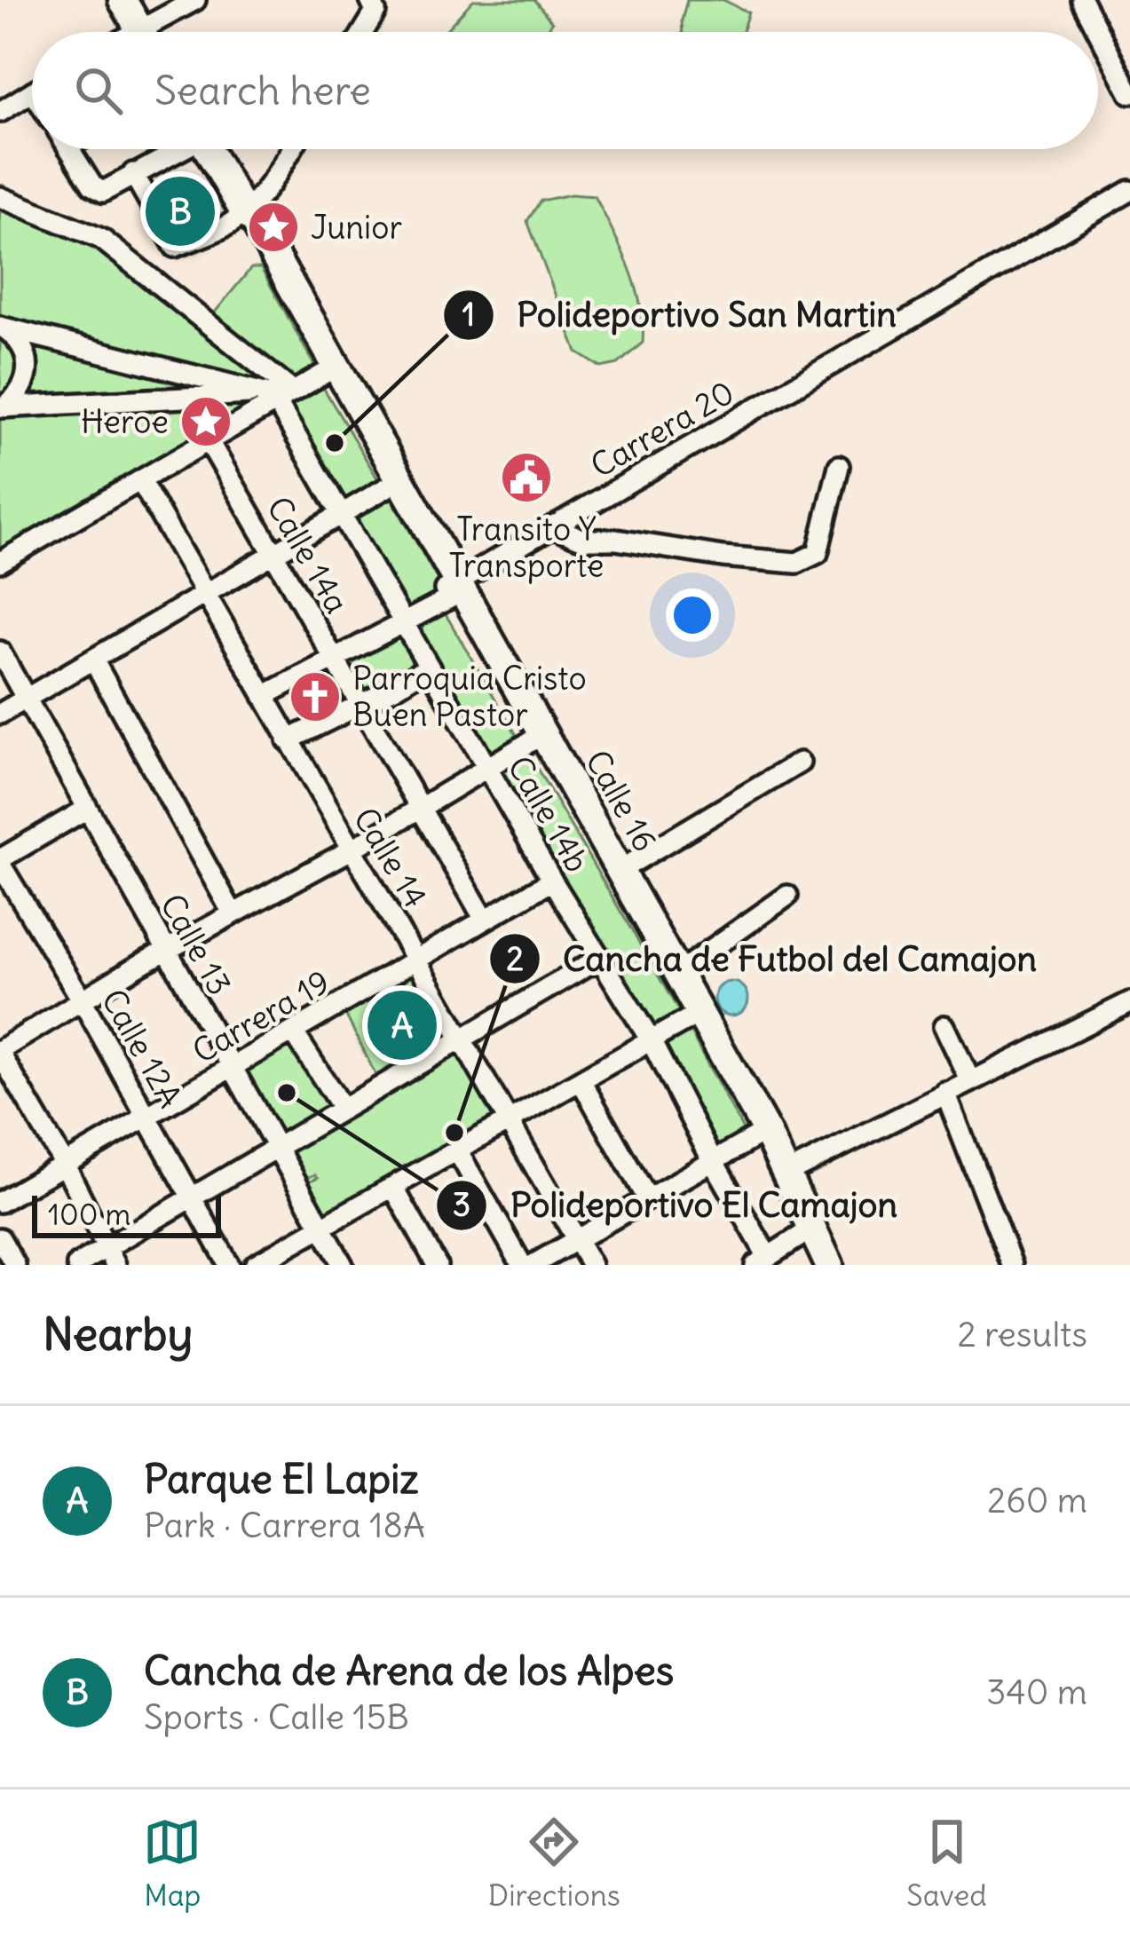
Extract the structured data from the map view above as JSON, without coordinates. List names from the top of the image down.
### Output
{
  "streets": {
    "highway": ["Calle 16"],
    "street": [
      "Carrera 20",
      "Calle 14a",
      "Calle 14b",
      "Calle 14",
      "Calle 13",
      "Carrera 19",
      "Calle 12A"
    ]
  },
  "crossings": [
    ["Carrera 20", "Calle 14a"],
    ["Carrera 20", "Calle 16"],
    ["Carrera 20", "Calle 14b"],
    ["Carrera 20", "Calle 14"],
    ["Calle 14a", "Carrera 19"],
    ["Calle 14b", "Carrera 19"],
    ["Calle 14", "Carrera 19"],
    ["Calle 13", "Carrera 19"],
    ["Carrera 19", "Calle 12A"]
  ],
  "places": {
    "place": ["Junior", "Heroe"],
    "other": ["Polideportivo San Martin", "Polideportivo El Camajon", "Cancha de Futbol del Camajon"],
    "public building": ["Transito Y Transporte"],
    "church": ["Parroquia Cristo Buen Pastor"]
  },
  "scale_bar": "100 m",
  "page": {
    "search": "Search here",
    "pins": ["B", "A"],
    "scale": "100 m",
    "heading": ["Nearby", "2 results"],
    "list": [
      {
        "mark": "A",
        "name": "Parque El Lapiz",
        "note": "Park · Carrera 18A",
        "value": "260 m"
      },
      {
        "mark": "B",
        "name": "Cancha de Arena de los Alpes",
        "note": "Sports · Calle 15B",
        "value": "340 m"
      }
    ],
    "nav": ["Map", "Directions", "Saved"]
  }
}
